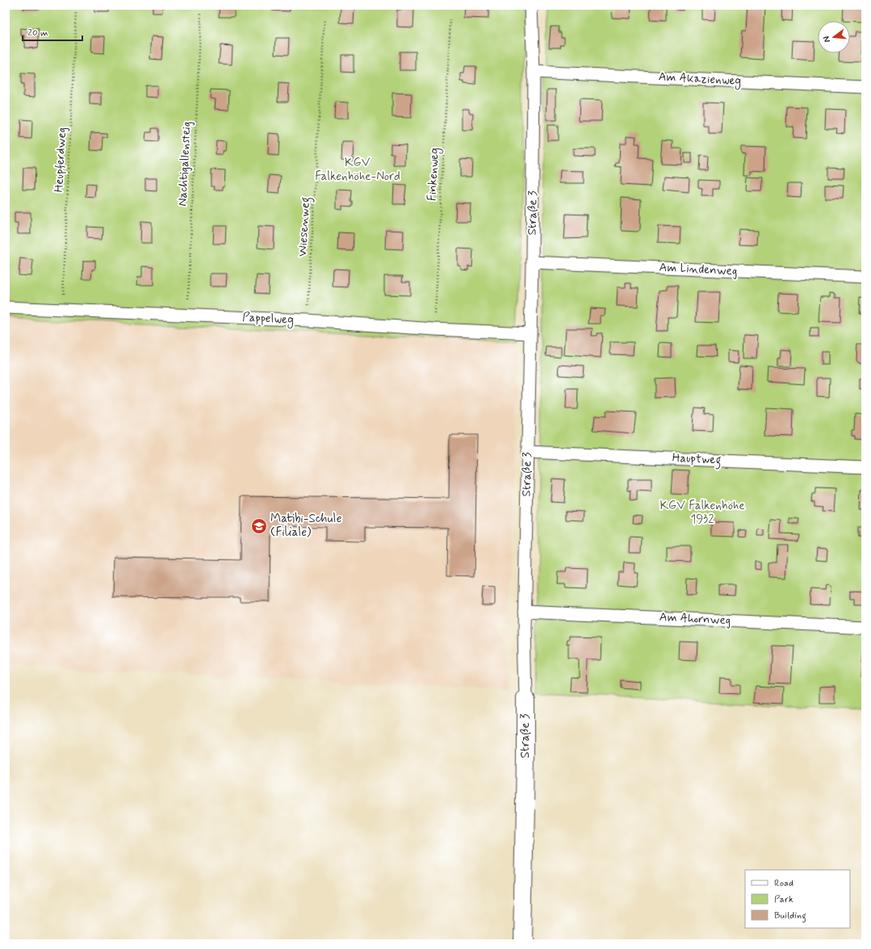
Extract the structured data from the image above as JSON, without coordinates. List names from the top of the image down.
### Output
{
  "streets": {
    "street": ["Straße 3"],
    "lane": [
      "Am Akazienweg",
      "Am Lindenweg",
      "Pappelweg",
      "Hauptweg",
      "Am Ahornweg"
    ],
    "path": [
      "Heupferdweg",
      "Nachtigallensteig",
      "Finkenweg",
      "Wiesenweg"
    ]
  },
  "crossings": [
    ["Am Akazienweg", "Straße 3"],
    ["Heupferdweg", "Pappelweg"],
    ["Nachtigallensteig", "Pappelweg"],
    ["Finkenweg", "Pappelweg"],
    ["Straße 3", "Am Lindenweg"],
    ["Straße 3", "Pappelweg"],
    ["Straße 3", "Hauptweg"],
    ["Straße 3", "Am Ahornweg"],
    ["Wiesenweg", "Pappelweg"]
  ],
  "parks": ["KGV Falkenhöhe-Nord", "KGV Falkenhöhe 1932"],
  "places": {
    "school or university": ["Matibi-Schule (Filiale)"]
  },
  "legend": ["Road", "Park", "Building"],
  "scale_bar": "20 m",
  "north": "left"
}
